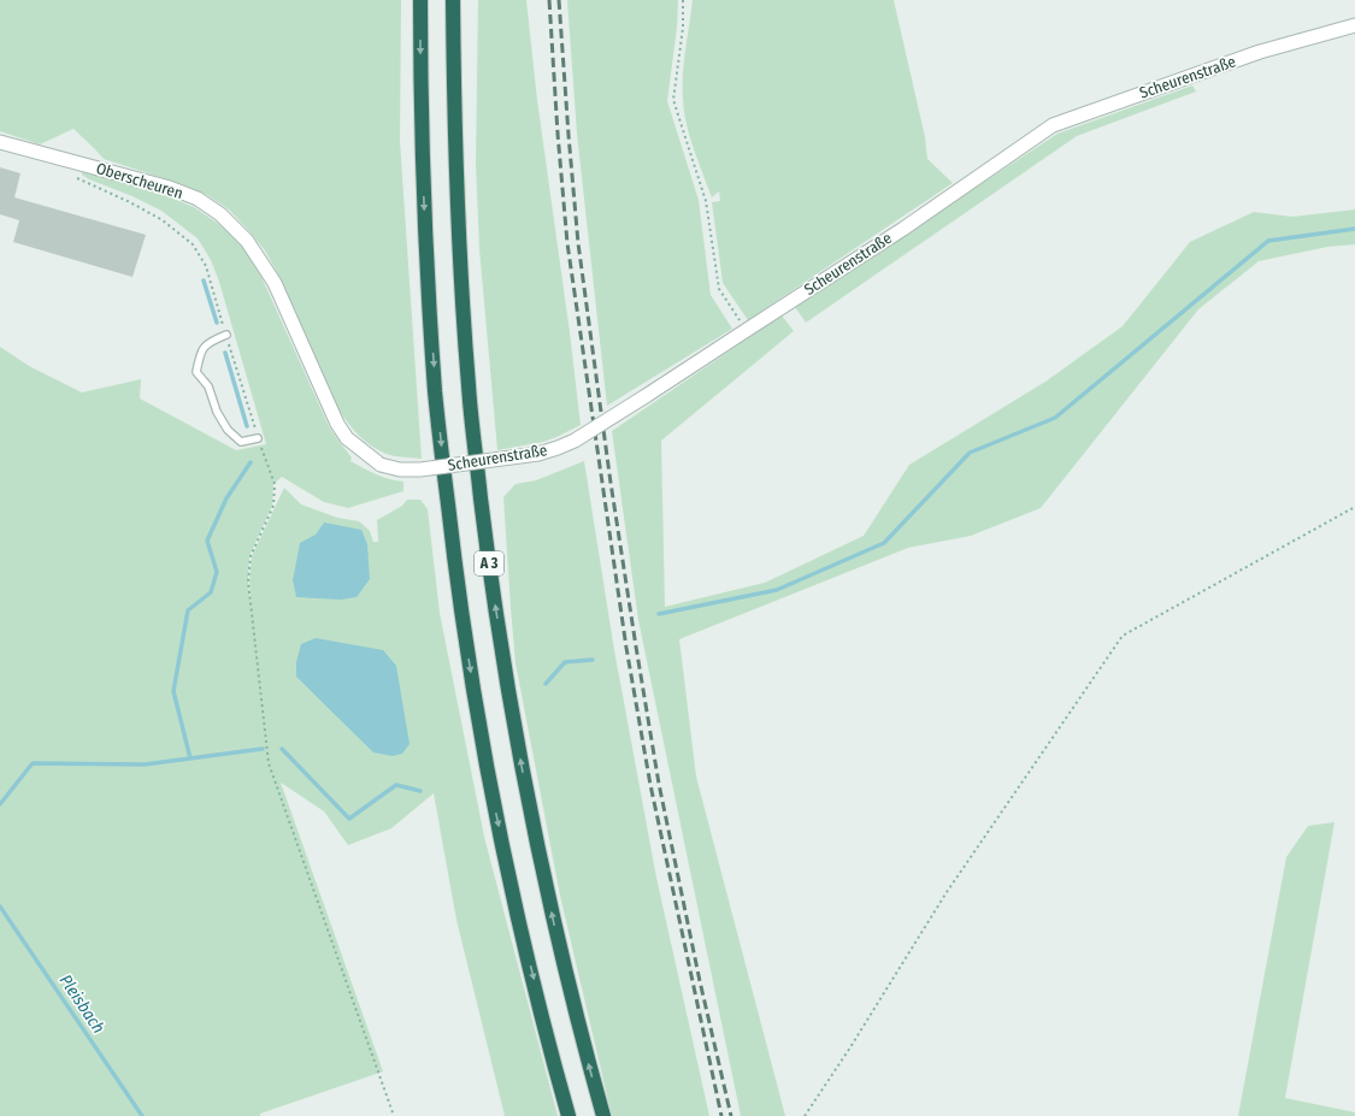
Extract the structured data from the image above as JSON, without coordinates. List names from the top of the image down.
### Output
{
  "streets": {
    "highway": ["A 3"],
    "street": ["Scheurenstraße", "Oberscheuren"]
  },
  "crossings": [
    ["Scheurenstraße", "Oberscheuren"]
  ],
  "water": ["Pleisbach"]
}
